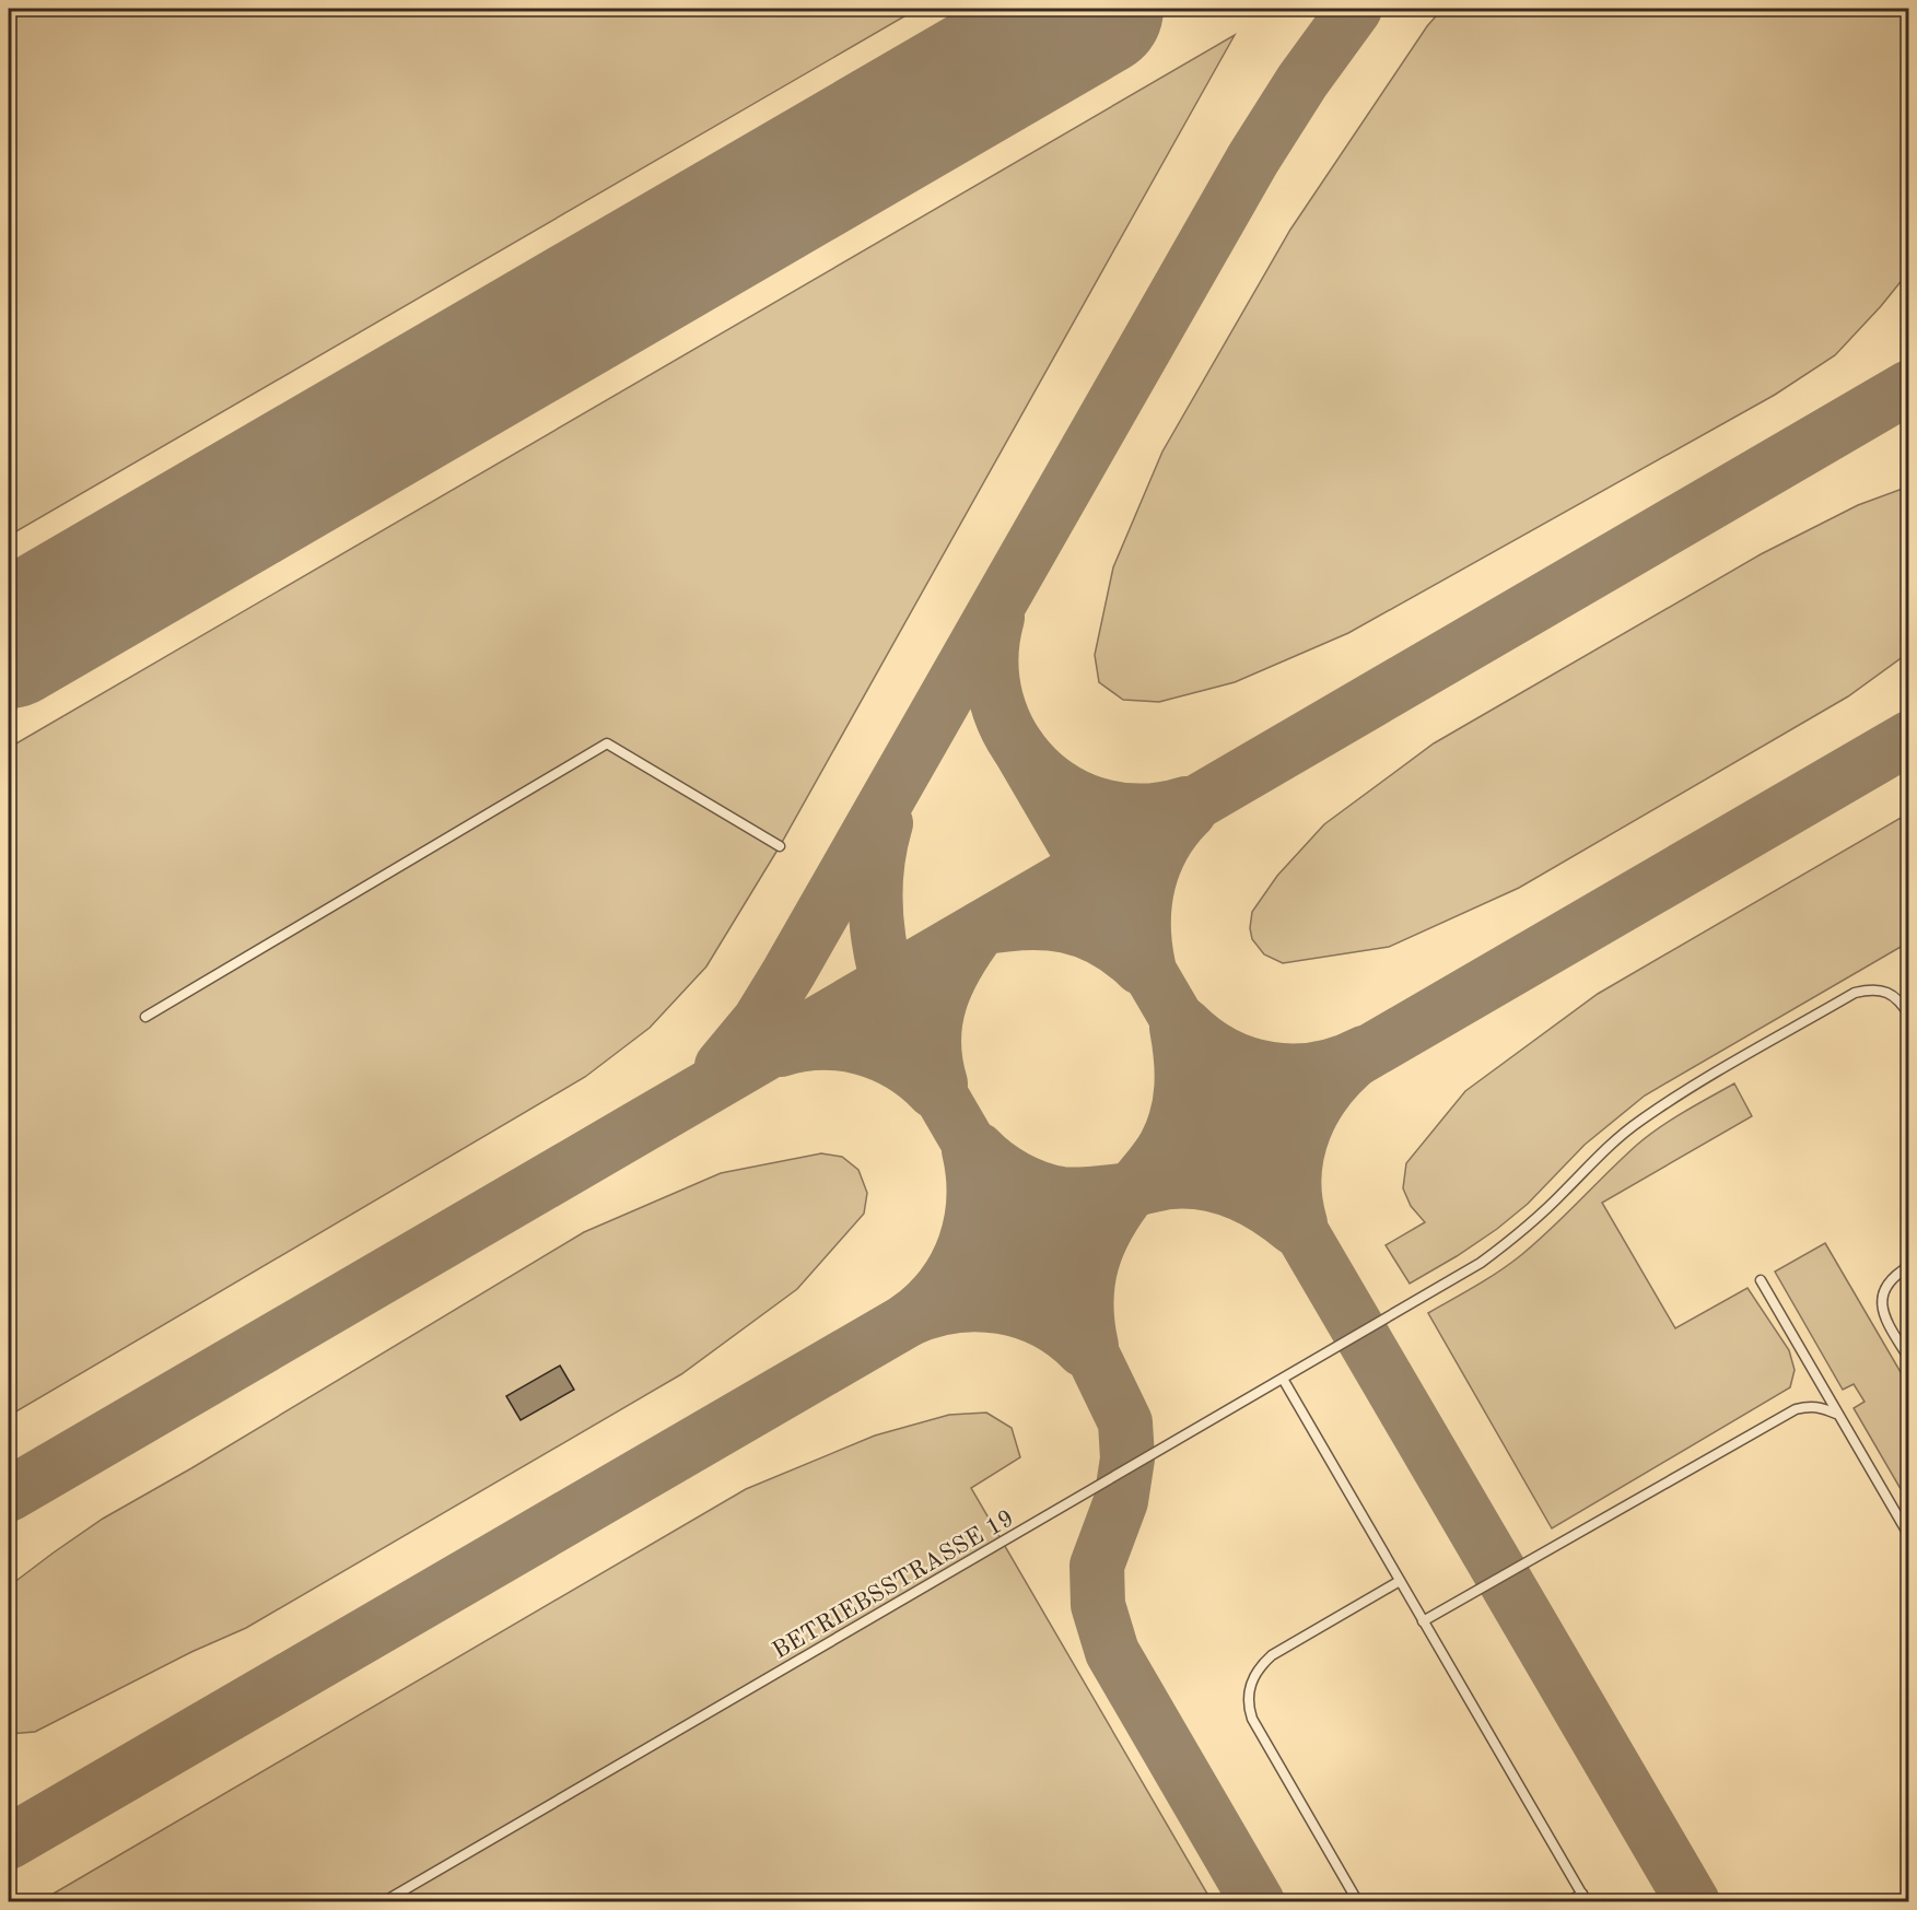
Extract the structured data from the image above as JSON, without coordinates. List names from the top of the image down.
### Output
{
  "streets": {
    "lane": ["BETRIEBSSTRASSE 19"]
  }
}
